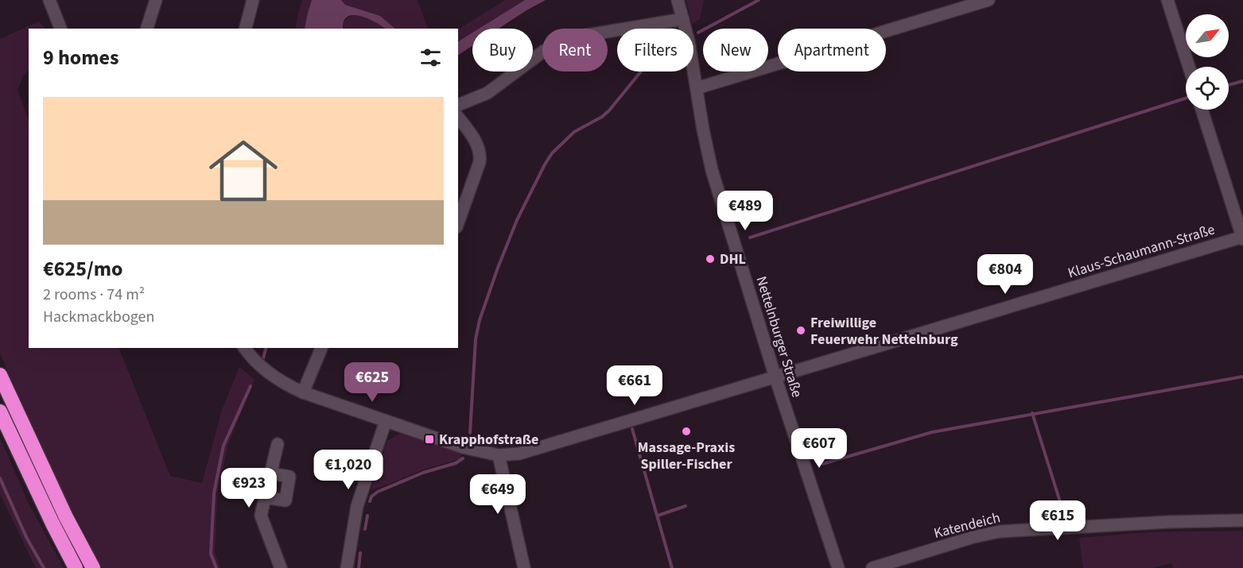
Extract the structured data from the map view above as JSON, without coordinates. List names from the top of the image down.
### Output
{
  "streets": {
    "street": ["Klaus-Schaumann-Straße", "Nettelnburger Straße", "Katendeich"]
  },
  "crossings": [
    ["Klaus-Schaumann-Straße", "Nettelnburger Straße"]
  ],
  "places": {
    "other": ["DHL", "Freiwillige Feuerwehr Nettelnburg", "Massage-Praxis Spiller-Fischer"],
    "transit": ["Krapphofstraße"]
  },
  "north": "top right",
  "page": {
    "chip": [
      "Buy",
      "Rent",
      "Filters",
      "New",
      "Apartment"
    ],
    "heading": "9 homes",
    "list": [
      {
        "name": "€625/mo",
        "note": "2 rooms · 74 m² · Hackmackbogen"
      }
    ],
    "price": [
      "€489",
      "€804",
      "€625",
      "€661",
      "€607",
      "€1,020",
      "€923",
      "€649",
      "€615"
    ]
  }
}
